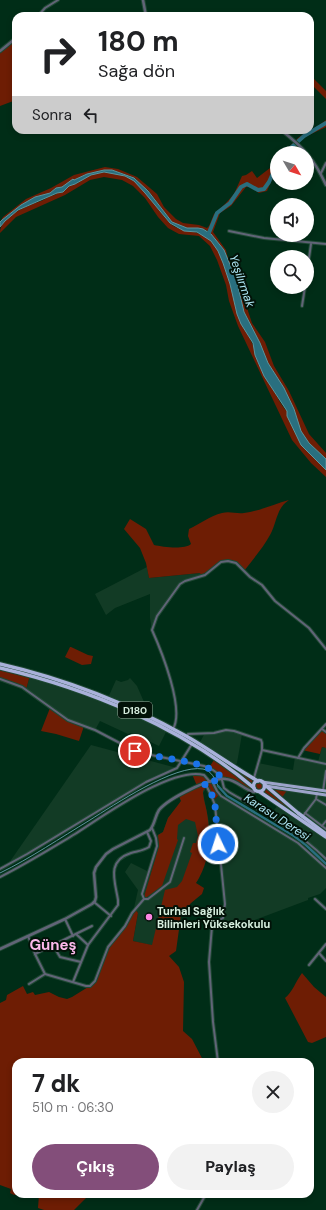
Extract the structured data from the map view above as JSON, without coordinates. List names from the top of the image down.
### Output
{
  "streets": {
    "highway": ["D180"]
  },
  "districts": ["Güneş"],
  "water": ["Yeşilırmak", "Karasu Deresi"],
  "places": ["Turhal Sağlık Bilimleri Yüksekokulu"],
  "north": "bottom right",
  "page": {
    "turn": ["180 m", "Sağa dön"],
    "then": "Sonra",
    "heading": ["7 dk", "510 m · 06:30"],
    "buttons": ["Çıkış", "Paylaş"]
  }
}
